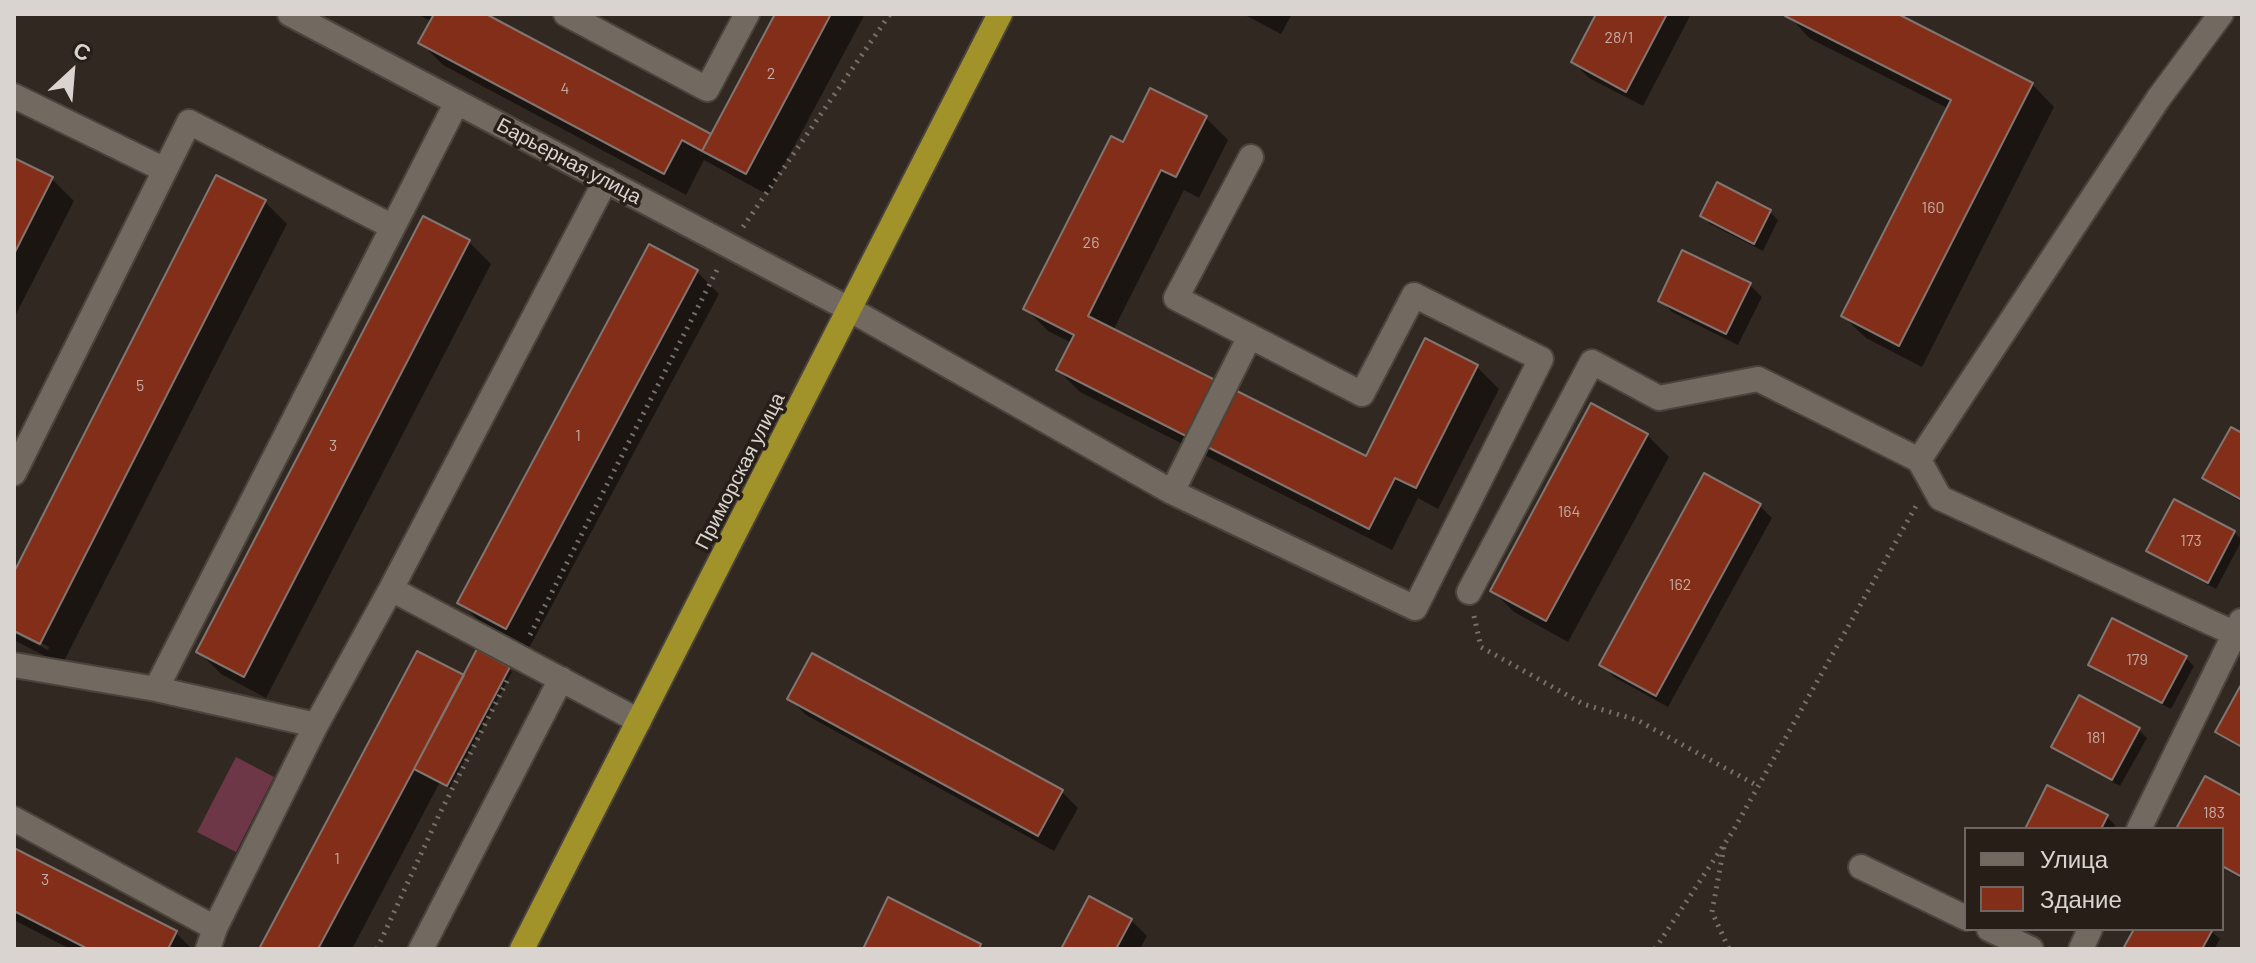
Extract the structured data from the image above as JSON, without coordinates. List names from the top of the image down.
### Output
{
  "streets": {
    "highway": ["Приморская улица"],
    "street": ["Барьерная улица"]
  },
  "crossings": [
    ["Барьерная улица", "Приморская улица"]
  ],
  "house_numbers": [
    "28/1",
    "2",
    "4",
    "160",
    "26",
    "5",
    "1",
    "3",
    "164",
    "173",
    "162",
    "179",
    "181",
    "183",
    "1",
    "3"
  ],
  "legend": ["Улица", "Здание"],
  "north": "top right"
}
